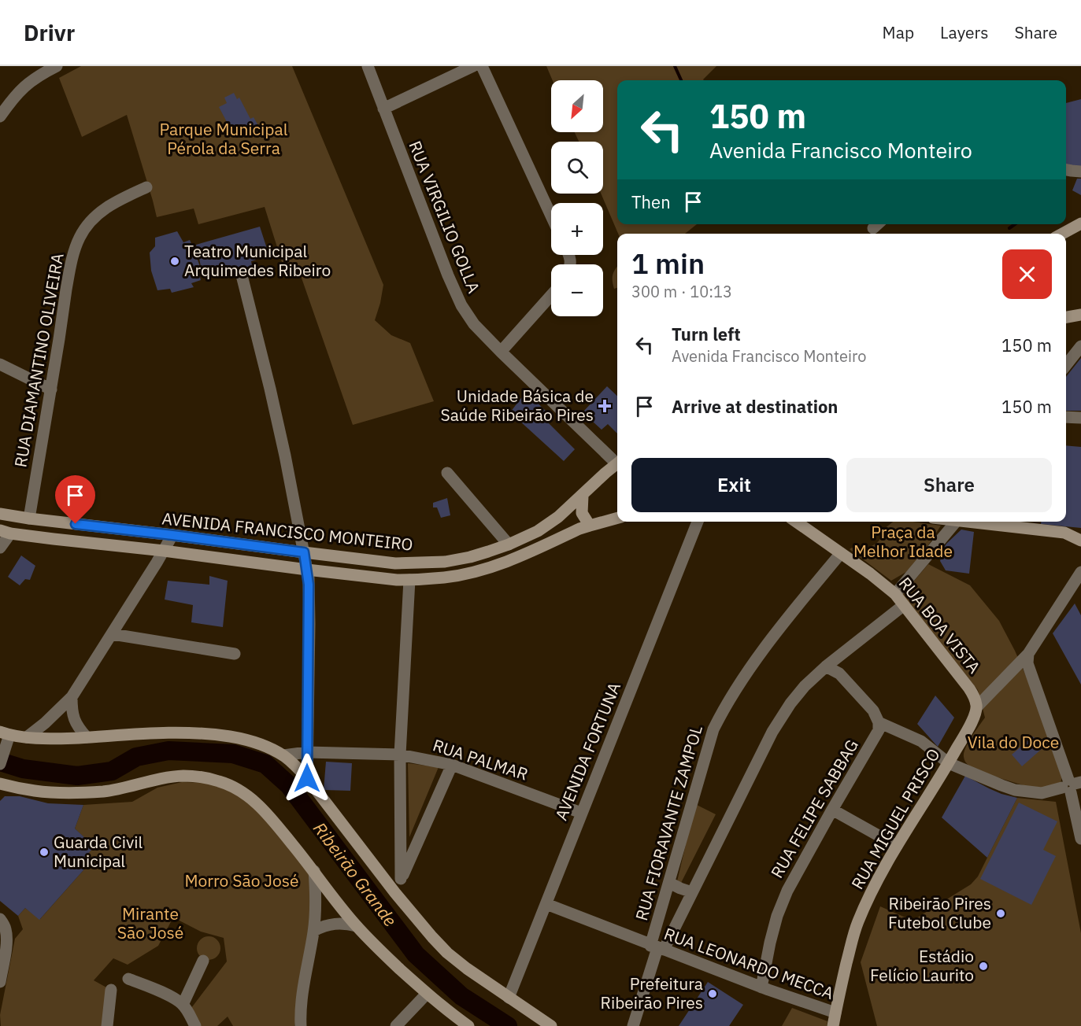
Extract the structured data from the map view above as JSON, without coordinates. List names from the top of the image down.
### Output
{
  "streets": {
    "main road": ["AVENIDA FRANCISCO MONTEIRO", "RUA BOA VISTA", "RUA MIGUEL PRISCO"],
    "street": [
      "RUA VIRGILIO GOLLA",
      "RUA DIAMANTINO OLIVEIRA",
      "AVENIDA FORTUNA",
      "RUA PALMAR",
      "RUA FELIPE SABBAG",
      "RUA FIORAVANTE ZAMPOL",
      "RUA LEONARDO MECCA"
    ]
  },
  "crossings": [
    ["RUA DIAMANTINO OLIVEIRA", "AVENIDA FRANCISCO MONTEIRO"],
    ["RUA BOA VISTA", "RUA MIGUEL PRISCO"],
    ["RUA BOA VISTA", "RUA FIORAVANTE ZAMPOL"],
    ["AVENIDA FORTUNA", "RUA PALMAR"],
    ["AVENIDA FORTUNA", "RUA LEONARDO MECCA"],
    ["RUA FELIPE SABBAG", "RUA LEONARDO MECCA"],
    ["RUA MIGUEL PRISCO", "RUA LEONARDO MECCA"],
    ["RUA FIORAVANTE ZAMPOL", "RUA LEONARDO MECCA"]
  ],
  "water": ["Ribeirão Grande"],
  "parks": [
    "Parque Municipal Pérola da Serra",
    "Praça da Melhor Idade",
    "Vila do Doce",
    "Morro São José",
    "Mirante São José"
  ],
  "places": {
    "other": [
      "Teatro Municipal Arquimedes Ribeiro",
      "Guarda Civil Municipal",
      "Ribeirão Pires Futebol Clube",
      "Estádio Felício Laurito",
      "Prefeitura Ribeirão Pires"
    ],
    "health": ["Unidade Básica de Saúde Ribeirão Pires"]
  },
  "north": "bottom left",
  "page": {
    "header": "Drivr",
    "nav": ["Map", "Layers", "Share"],
    "map_buttons": ["+", "−"],
    "turn": ["150 m", "Avenida Francisco Monteiro"],
    "then": "Then",
    "heading": ["1 min", "300 m · 10:13"],
    "list": [
      {
        "name": "Turn left",
        "note": "Avenida Francisco Monteiro",
        "value": "150 m"
      },
      {
        "name": "Arrive at destination",
        "value": "150 m"
      }
    ],
    "buttons": ["Exit", "Share"]
  }
}
